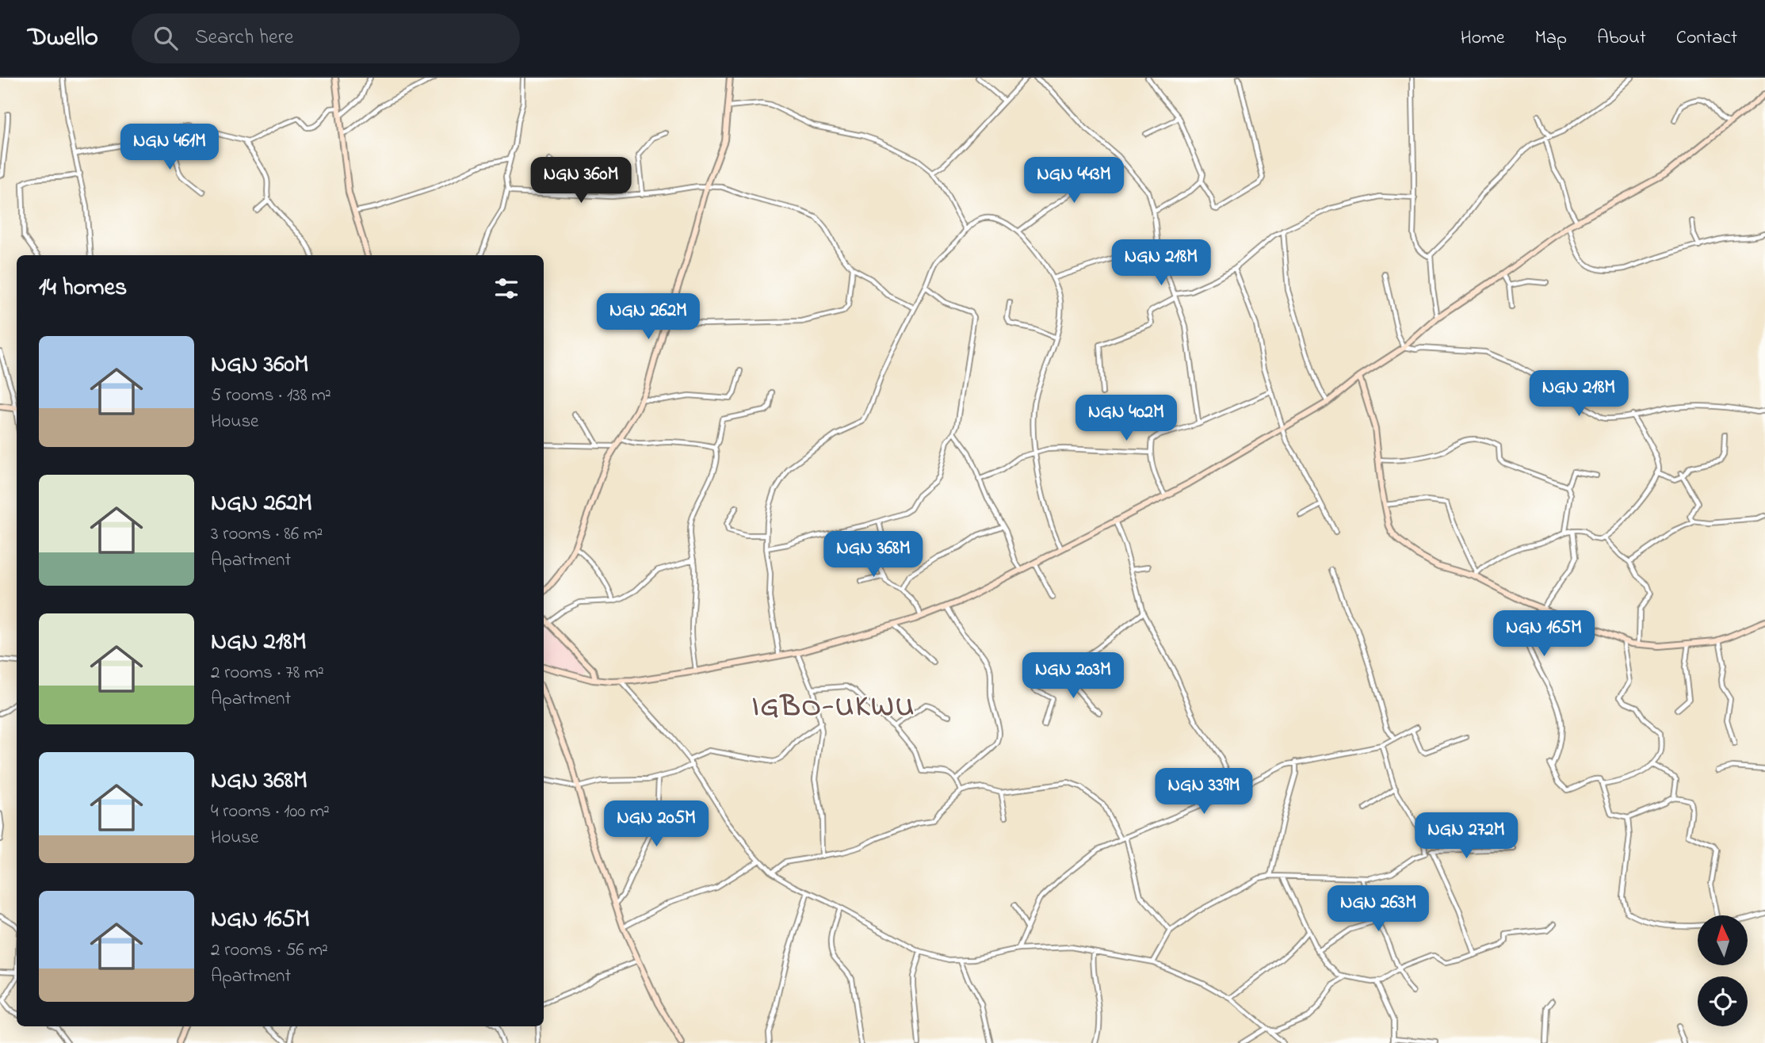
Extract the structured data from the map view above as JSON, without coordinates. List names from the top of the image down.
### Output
{
  "districts": ["IGBO-UKWU"],
  "north": "top",
  "page": {
    "header": "Dwello",
    "search": "Search here",
    "nav": [
      "Home",
      "Map",
      "About",
      "Contact"
    ],
    "price": [
      "NGN 461M",
      "NGN 360M",
      "NGN 443M",
      "NGN 218M",
      "NGN 262M",
      "NGN 218M",
      "NGN 402M",
      "NGN 368M",
      "NGN 165M",
      "NGN 203M",
      "NGN 339M",
      "NGN 205M",
      "NGN 272M",
      "NGN 263M"
    ],
    "heading": "14 homes",
    "list": [
      {
        "name": "NGN 360M",
        "note": "5 rooms · 138 m² · House"
      },
      {
        "name": "NGN 262M",
        "note": "3 rooms · 86 m² · Apartment"
      },
      {
        "name": "NGN 218M",
        "note": "2 rooms · 78 m² · Apartment"
      },
      {
        "name": "NGN 368M",
        "note": "4 rooms · 100 m² · House"
      },
      {
        "name": "NGN 165M",
        "note": "2 rooms · 56 m² · Apartment"
      }
    ]
  }
}
